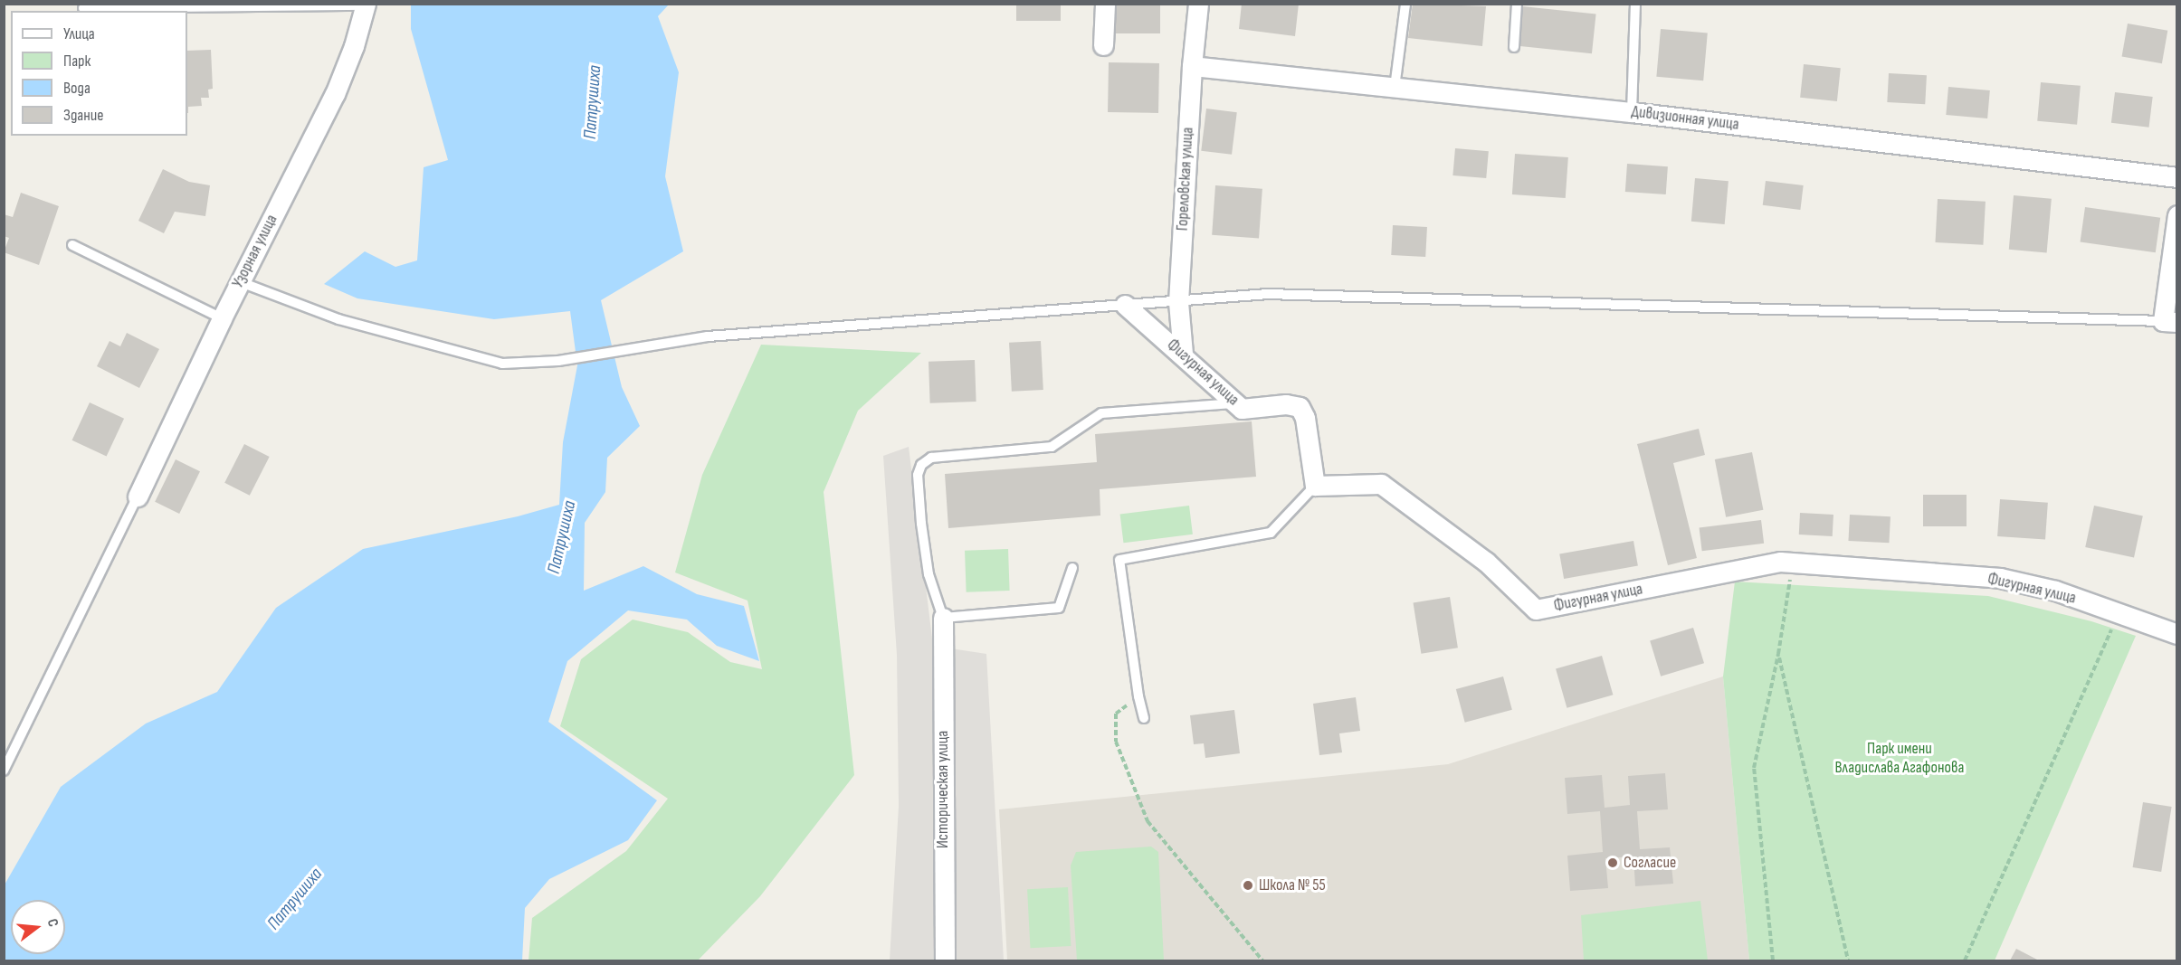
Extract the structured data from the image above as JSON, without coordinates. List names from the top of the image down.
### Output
{
  "streets": {
    "street": [
      "Дивизионная улица",
      "Гореловская улица",
      "Узорная улица",
      "Фигурная улица",
      "Историческая улица"
    ]
  },
  "crossings": [
    ["Дивизионная улица", "Гореловская улица"],
    ["Гореловская улица", "Фигурная улица"]
  ],
  "water": ["Патрушиха"],
  "parks": ["Парк имени Владислава Агафонова"],
  "places": ["Согласие", "Школа № 55"],
  "legend": [
    "Улица",
    "Парк",
    "Вода",
    "Здание"
  ],
  "north": "right"
}
